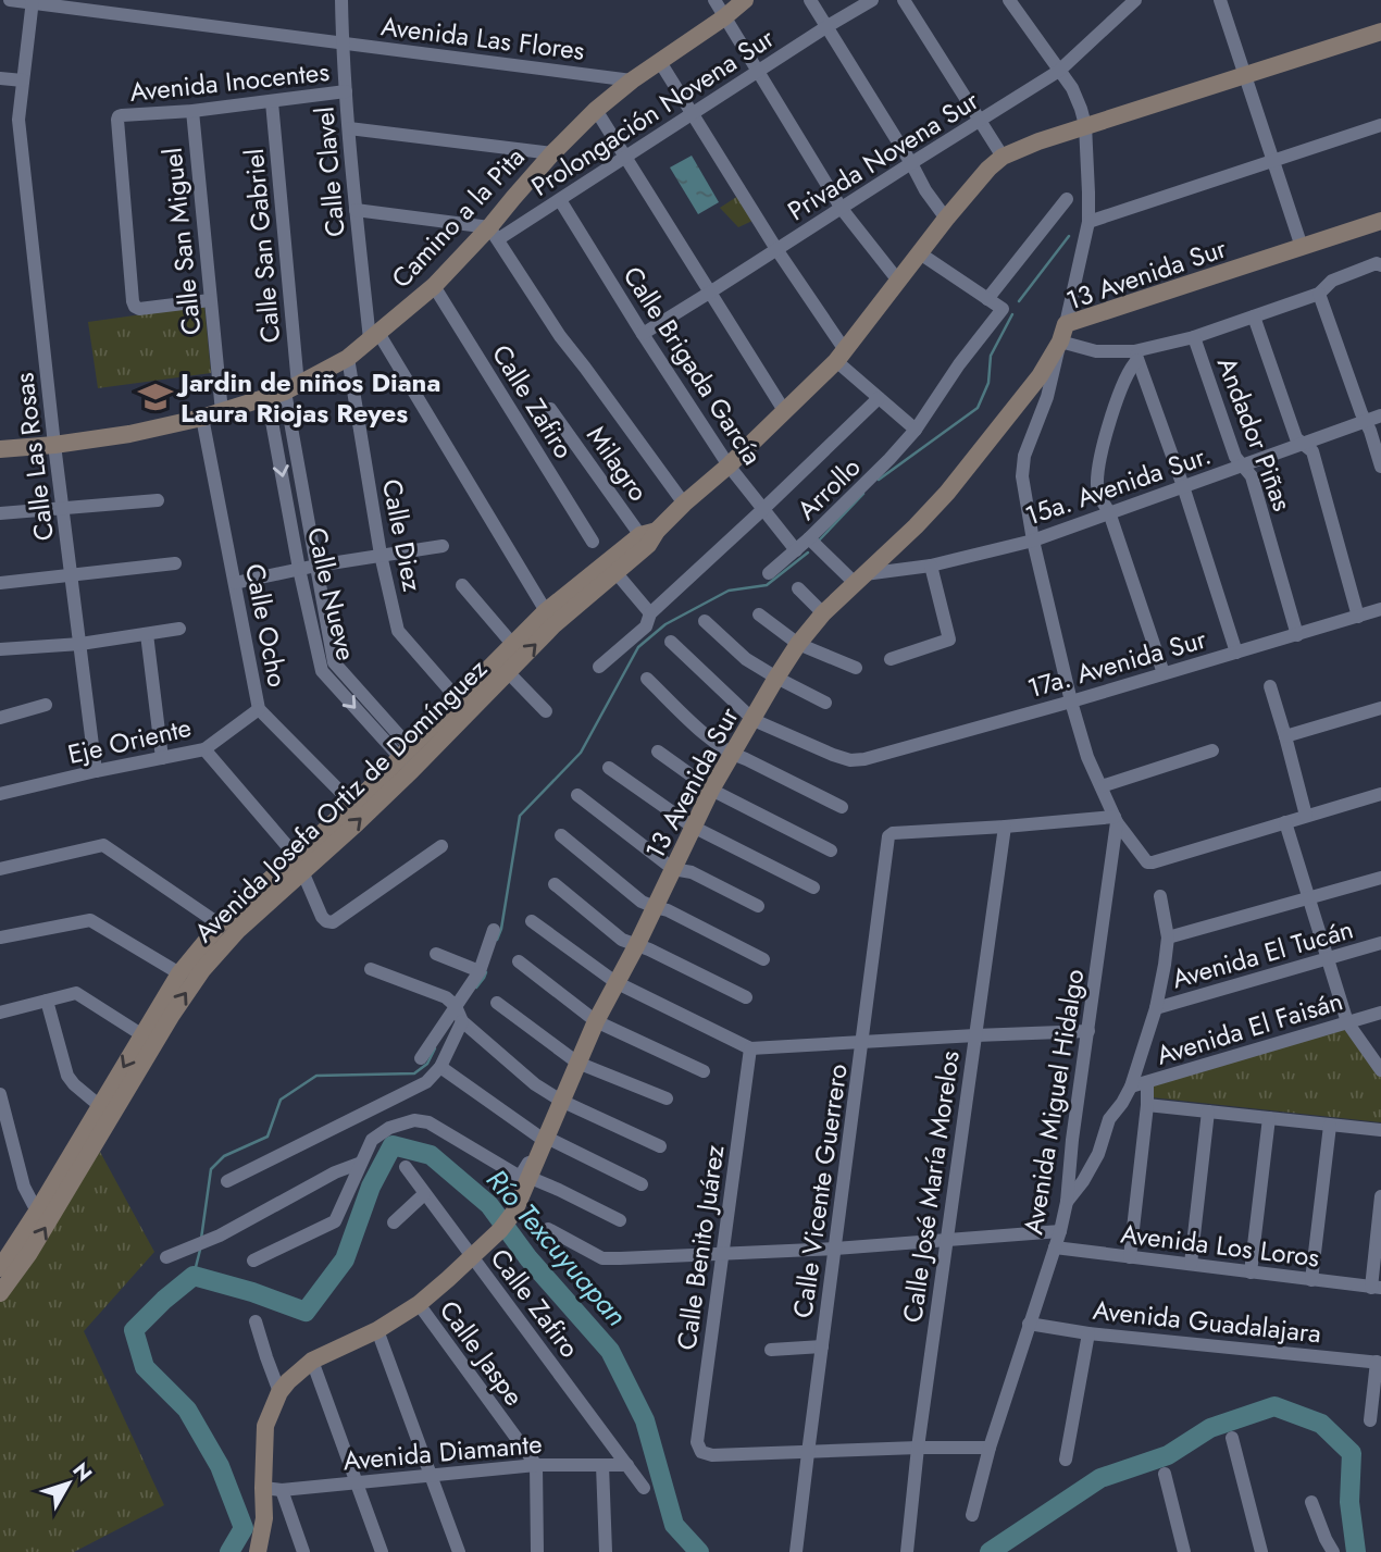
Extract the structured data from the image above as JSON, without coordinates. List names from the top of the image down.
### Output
{
  "streets": {
    "main road": ["Camino a la Pita", "13 Avenida Sur", "Avenida Josefa Ortiz de Domínguez"],
    "street": [
      "Avenida Las Flores",
      "Avenida Inocentes",
      "Prolongación Novena Sur",
      "Privada Novena Sur",
      "Calle Clavel",
      "Calle San Miguel",
      "Calle San Gabriel",
      "Calle Brigada García",
      "Calle Zafiro",
      "Andador Piñas",
      "Calle Las Rosas",
      "Milagro",
      "15a. Avenida Sur.",
      "Arrollo",
      "Calle Diez",
      "Calle Nueve",
      "Calle Ocho",
      "17a. Avenida Sur",
      "Eje Oriente",
      "Avenida El Tucán",
      "Avenida El Faisán",
      "Avenida Miguel Hidalgo",
      "Calle José María Morelos",
      "Calle Vicente Guerrero",
      "Avenida Los Loros",
      "Calle Benito Juárez",
      "Avenida Guadalajara",
      "Calle Jaspe",
      "Avenida Diamante"
    ]
  },
  "crossings": [
    ["Avenida Las Flores", "Calle Clavel"],
    ["Avenida Las Flores", "Camino a la Pita"],
    ["Avenida Las Flores", "Calle Las Rosas"],
    ["Avenida Inocentes", "Calle Clavel"],
    ["Avenida Inocentes", "Calle San Miguel"],
    ["Avenida Inocentes", "Calle San Gabriel"],
    ["Prolongación Novena Sur", "Camino a la Pita"],
    ["Prolongación Novena Sur", "Calle Brigada García"],
    ["Privada Novena Sur", "Calle Brigada García"],
    ["Calle Clavel", "Camino a la Pita"],
    ["Camino a la Pita", "Calle San Miguel"],
    ["Camino a la Pita", "Calle San Gabriel"],
    ["Camino a la Pita", "Calle Zafiro"],
    ["Camino a la Pita", "Calle Las Rosas"],
    ["Camino a la Pita", "Calle Diez"],
    ["Camino a la Pita", "Calle Nueve"],
    ["Camino a la Pita", "Calle Ocho"],
    ["Calle San Gabriel", "Calle Nueve"],
    ["13 Avenida Sur", "Calle Zafiro"],
    ["13 Avenida Sur", "15a. Avenida Sur."],
    ["13 Avenida Sur", "17a. Avenida Sur"],
    ["13 Avenida Sur", "Calle Jaspe"],
    ["13 Avenida Sur", "Avenida Diamante"],
    ["Calle Brigada García", "Arrollo"],
    ["Calle Brigada García", "Avenida Josefa Ortiz de Domínguez"],
    ["Calle Zafiro", "Avenida Diamante"],
    ["Andador Piñas", "15a. Avenida Sur."],
    ["Andador Piñas", "17a. Avenida Sur"],
    ["Calle Las Rosas", "Eje Oriente"],
    ["Milagro", "Avenida Josefa Ortiz de Domínguez"],
    ["Calle Diez", "Avenida Josefa Ortiz de Domínguez"],
    ["Calle Nueve", "Avenida Josefa Ortiz de Domínguez"],
    ["Calle Ocho", "Eje Oriente"],
    ["Calle Ocho", "Avenida Josefa Ortiz de Domínguez"],
    ["Avenida Miguel Hidalgo", "Avenida Los Loros"],
    ["Avenida Miguel Hidalgo", "Avenida Guadalajara"],
    ["Calle José María Morelos", "Calle Vicente Guerrero"],
    ["Calle Vicente Guerrero", "Calle Benito Juárez"],
    ["Calle Jaspe", "Avenida Diamante"]
  ],
  "water": ["Río Texcuyuapan"],
  "places": {
    "school or university": ["Jardin de niños Diana Laura Riojas Reyes"]
  },
  "north": "top right"
}
